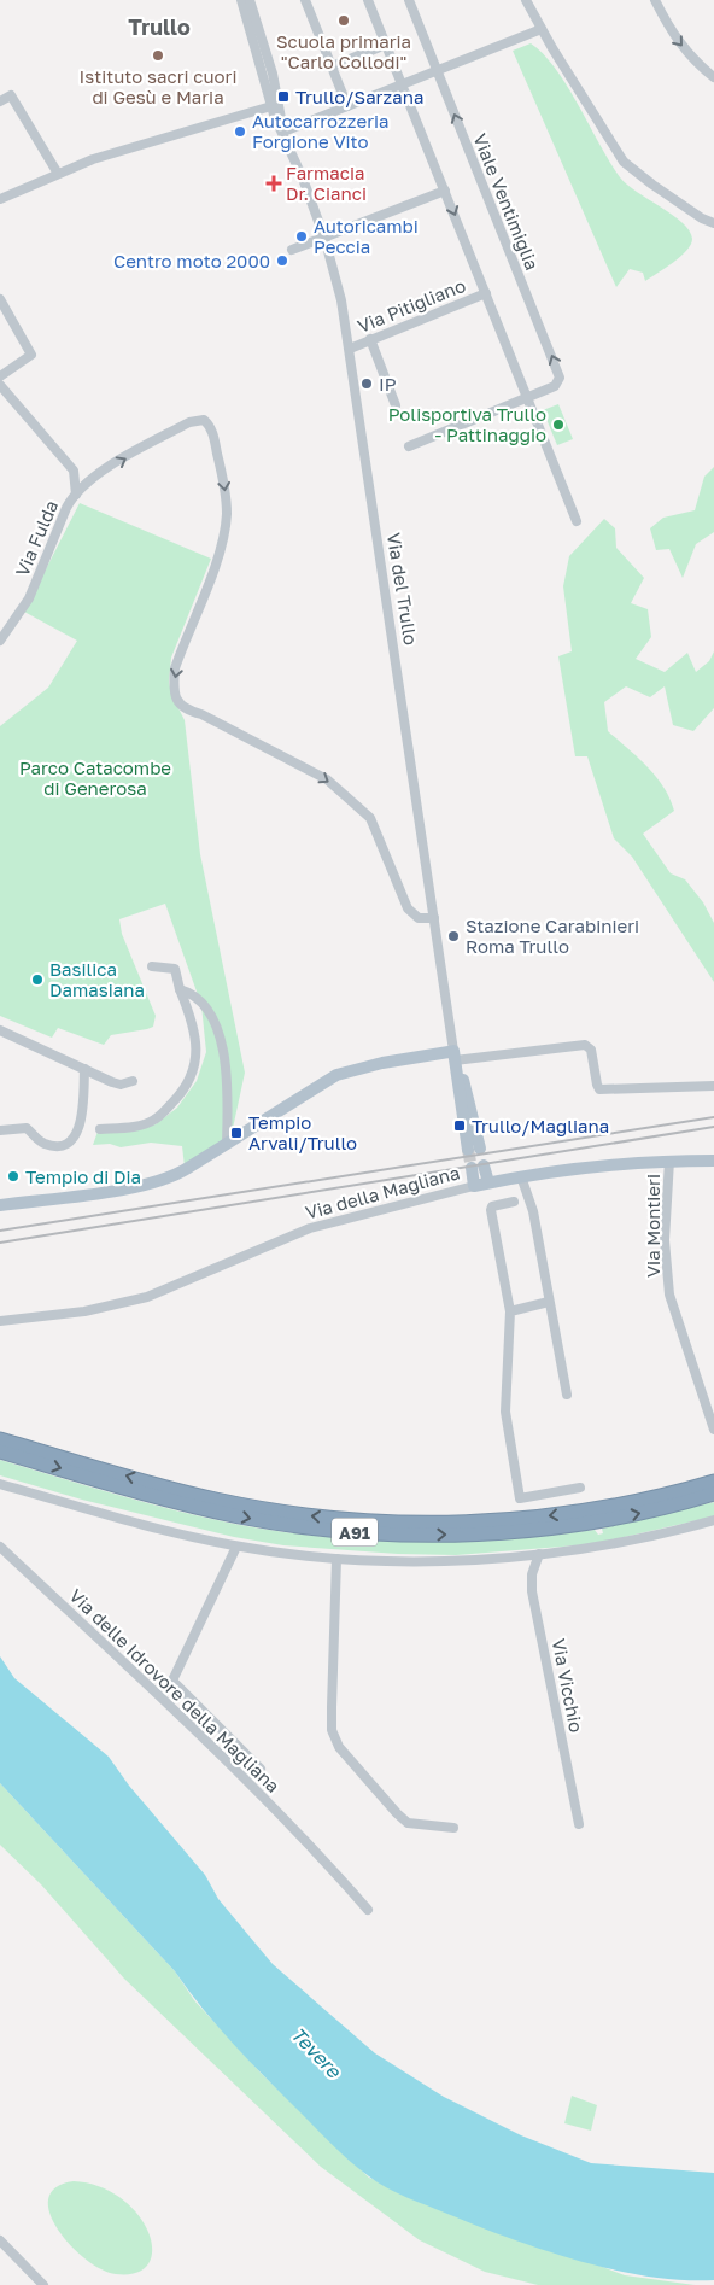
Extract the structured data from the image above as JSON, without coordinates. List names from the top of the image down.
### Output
{
  "streets": {
    "highway": ["A91"],
    "main road": ["Via del Trullo", "Via della Magliana"],
    "street": [
      "Viale Ventimiglia",
      "Via Pitigliano",
      "Via Fulda",
      "Via Montieri",
      "Via Vicchio",
      "Via delle Idrovore della Magliana"
    ]
  },
  "crossings": [
    ["Via Pitigliano", "Via del Trullo"],
    ["Via Fulda", "Via del Trullo"],
    ["Via della Magliana", "Via Montieri"]
  ],
  "districts": ["Trullo"],
  "water": ["Tevere"],
  "parks": ["Parco Catacombe di Generosa"],
  "places": {
    "other": [
      "Scuola primaria \"Carlo Collodi\"",
      "Istituto sacri cuori di Gesù e Maria",
      "Autocarrozzeria Forgione Vito",
      "Autoricambi Peccia",
      "Centro moto 2000",
      "IP",
      "Polisportiva Trullo - Pattinaggio",
      "Stazione Carabinieri Roma Trullo",
      "Basilica Damasiana",
      "Tempio di Dia"
    ],
    "transit": ["Trullo/Sarzana", "Trullo/Magliana", "Tempio Arvali/Trullo"],
    "health": ["Farmacia Dr. Cianci"]
  }
}
